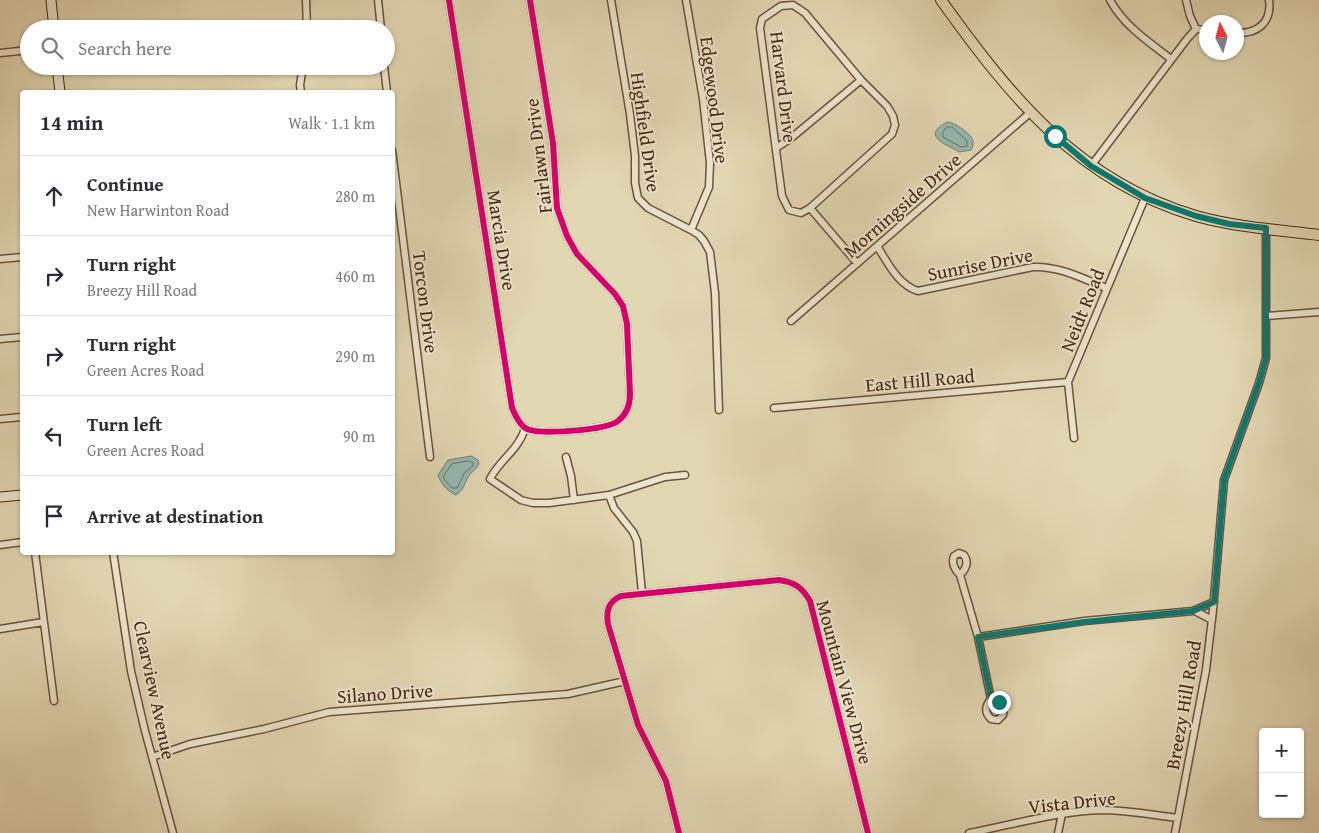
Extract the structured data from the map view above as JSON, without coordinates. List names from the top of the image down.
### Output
{
  "streets": {
    "street": [
      "Harvard Drive",
      "Edgewood Drive",
      "Highfield Drive",
      "Fairlawn Drive",
      "Morningside Drive",
      "Marcia Drive",
      "Sunrise Drive",
      "Torcon Drive",
      "Neidt Road",
      "East Hill Road",
      "Mountain View Drive",
      "Clearview Avenue",
      "Silano Drive",
      "Breezy Hill Road",
      "Vista Drive"
    ]
  },
  "crossings": [
    ["Edgewood Drive", "Highfield Drive"],
    ["Fairlawn Drive", "Marcia Drive"],
    ["Morningside Drive", "Sunrise Drive"],
    ["Sunrise Drive", "Neidt Road"],
    ["Neidt Road", "East Hill Road"],
    ["Mountain View Drive", "Silano Drive"],
    ["Clearview Avenue", "Silano Drive"],
    ["Breezy Hill Road", "Vista Drive"]
  ],
  "north": "top",
  "page": {
    "search": "Search here",
    "heading": ["14 min", "Walk · 1.1 km"],
    "list": [
      ["Continue", "New Harwinton Road", "280 m"],
      ["Turn right", "Breezy Hill Road", "460 m"],
      ["Turn right", "Green Acres Road", "290 m"],
      ["Turn left", "Green Acres Road", "90 m"],
      "Arrive at destination"
    ],
    "map_buttons": ["+", "−"]
  }
}
